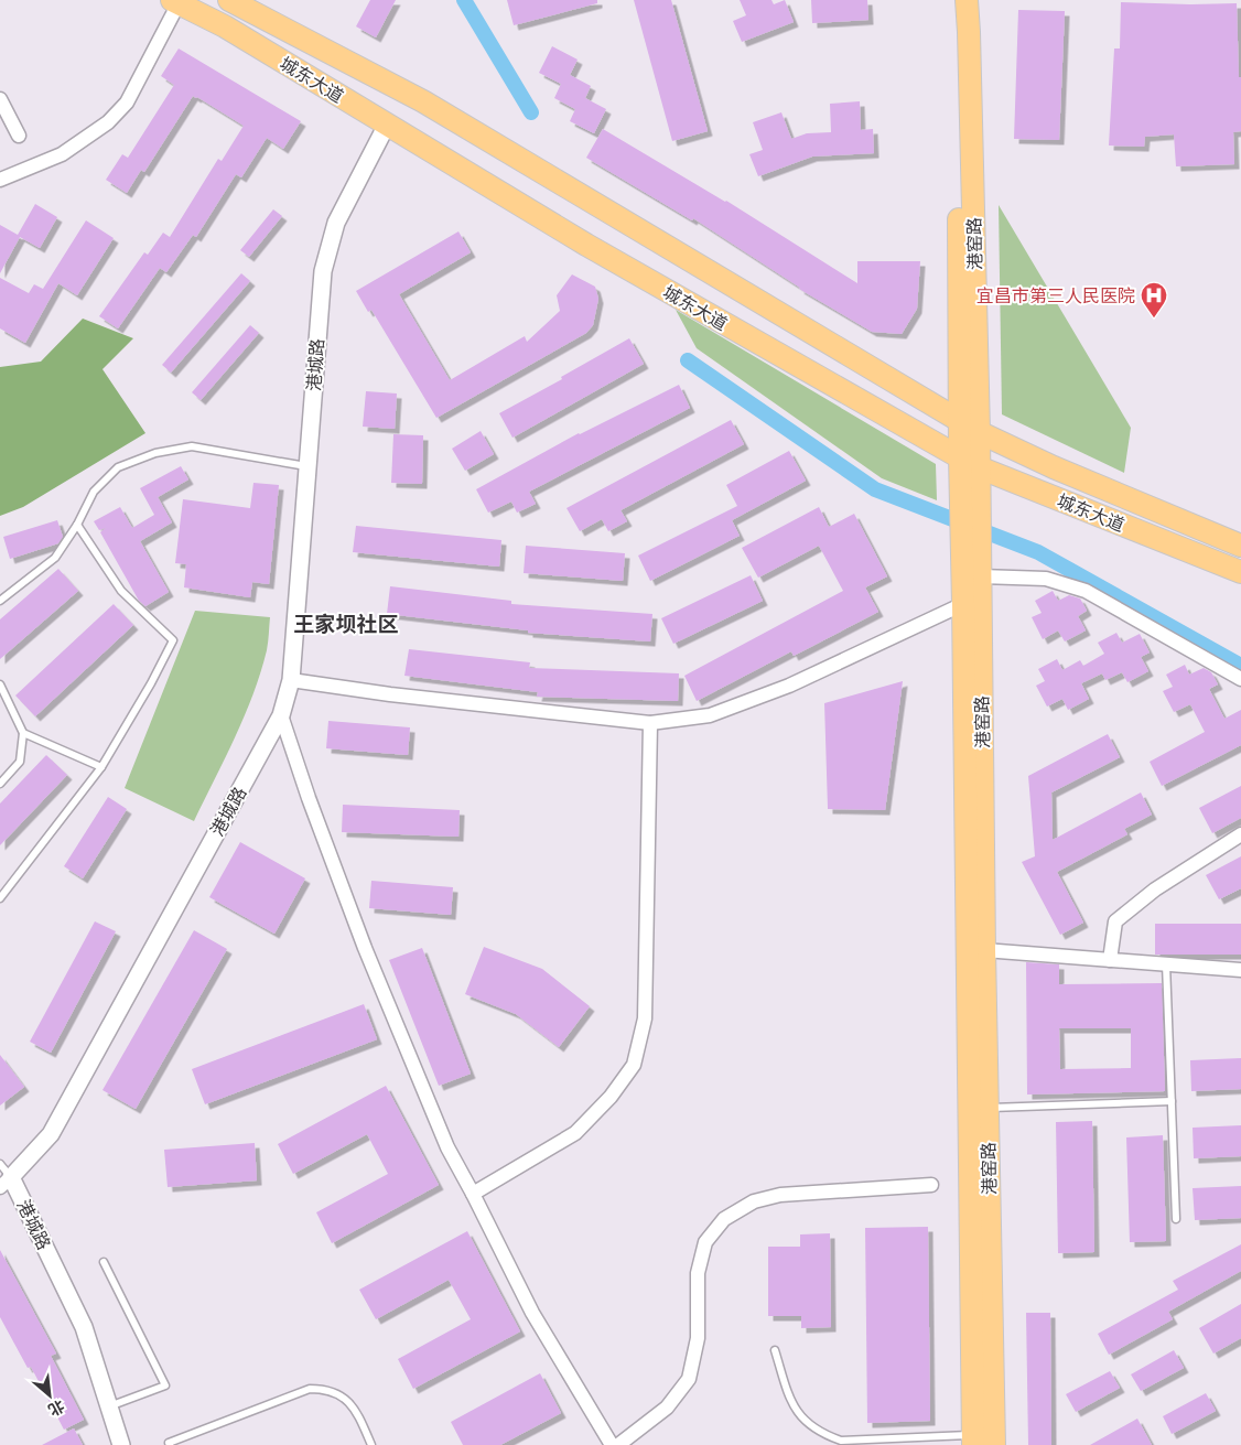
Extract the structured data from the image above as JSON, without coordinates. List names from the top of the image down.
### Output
{
  "streets": {
    "main road": ["城东大道", "港窑路"],
    "street": ["港城路"]
  },
  "crossings": [
    ["城东大道", "港窑路"],
    ["城东大道", "港城路"]
  ],
  "districts": ["王家坝社区"],
  "places": {
    "hospital": ["宜昌市第三人民医院"]
  },
  "north": "bottom right"
}
